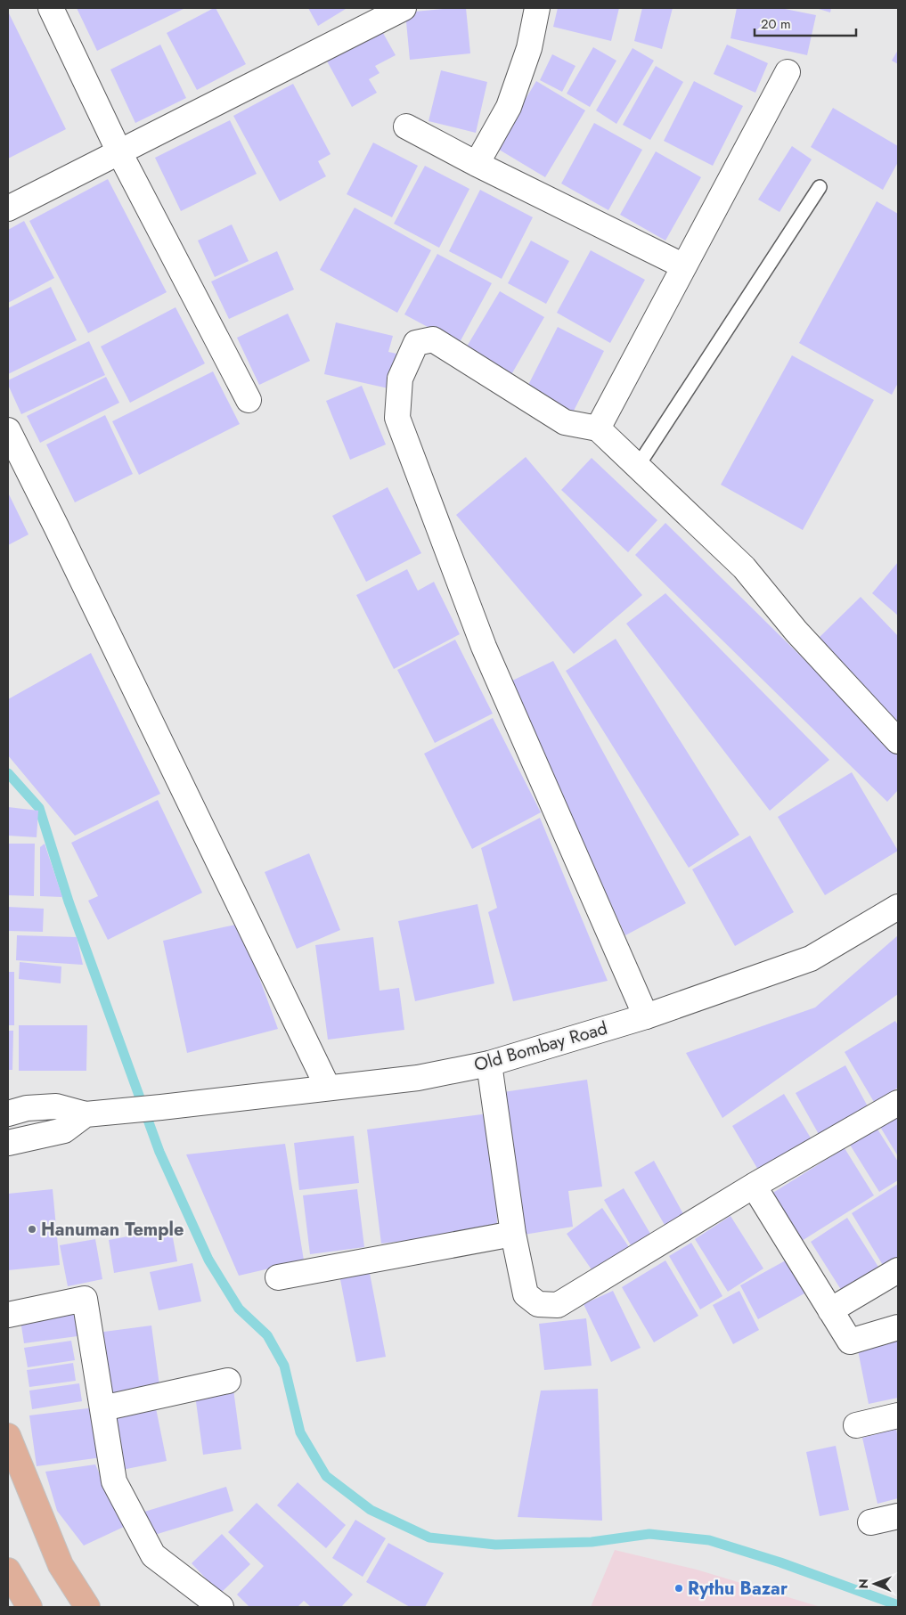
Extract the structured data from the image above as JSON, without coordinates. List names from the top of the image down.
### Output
{
  "streets": {
    "street": ["Old Bombay Road"]
  },
  "places": ["Hanuman Temple", "Rythu Bazar"],
  "scale_bar": "20 m",
  "north": "left"
}
